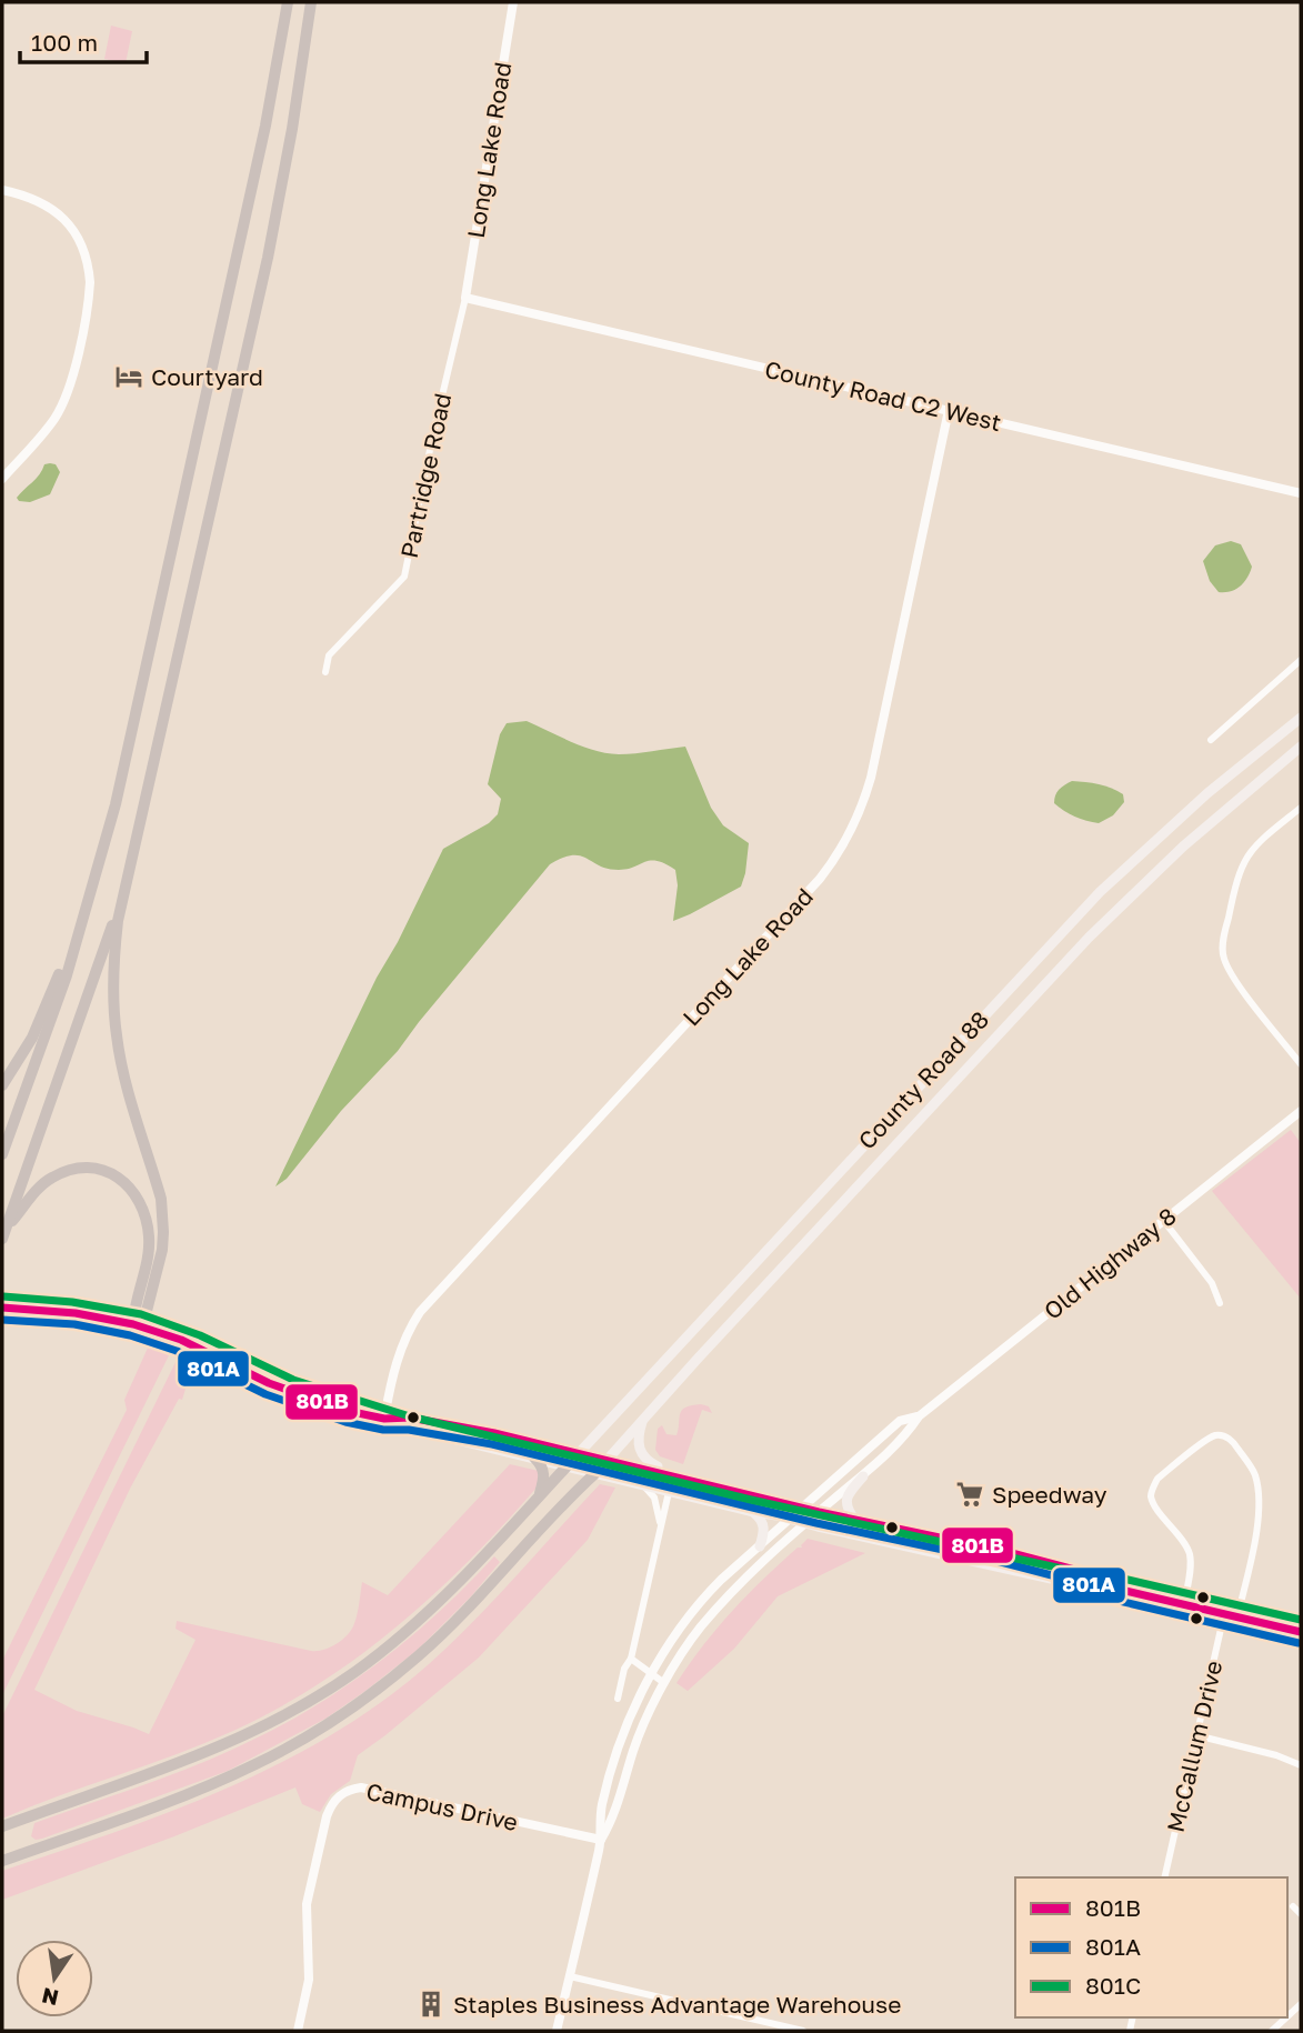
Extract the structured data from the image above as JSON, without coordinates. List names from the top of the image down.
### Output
{
  "streets": {
    "main road": ["County Road 88"],
    "street": [
      "Long Lake Road",
      "County Road C2 West",
      "Partridge Road",
      "Old Highway 8",
      "McCallum Drive",
      "Campus Drive"
    ]
  },
  "crossings": [
    ["Long Lake Road", "County Road C2 West"],
    ["Long Lake Road", "Partridge Road"],
    ["County Road C2 West", "Partridge Road"],
    ["Old Highway 8", "Campus Drive"]
  ],
  "places": {
    "hotel": ["Courtyard"],
    "supermarket": ["Speedway"],
    "building": ["Staples Business Advantage Warehouse"]
  },
  "lines": ["transit line 801C", "transit line 801B", "transit line 801A"],
  "legend": ["801B", "801A", "801C"],
  "scale_bar": "100 m",
  "north": "bottom"
}
